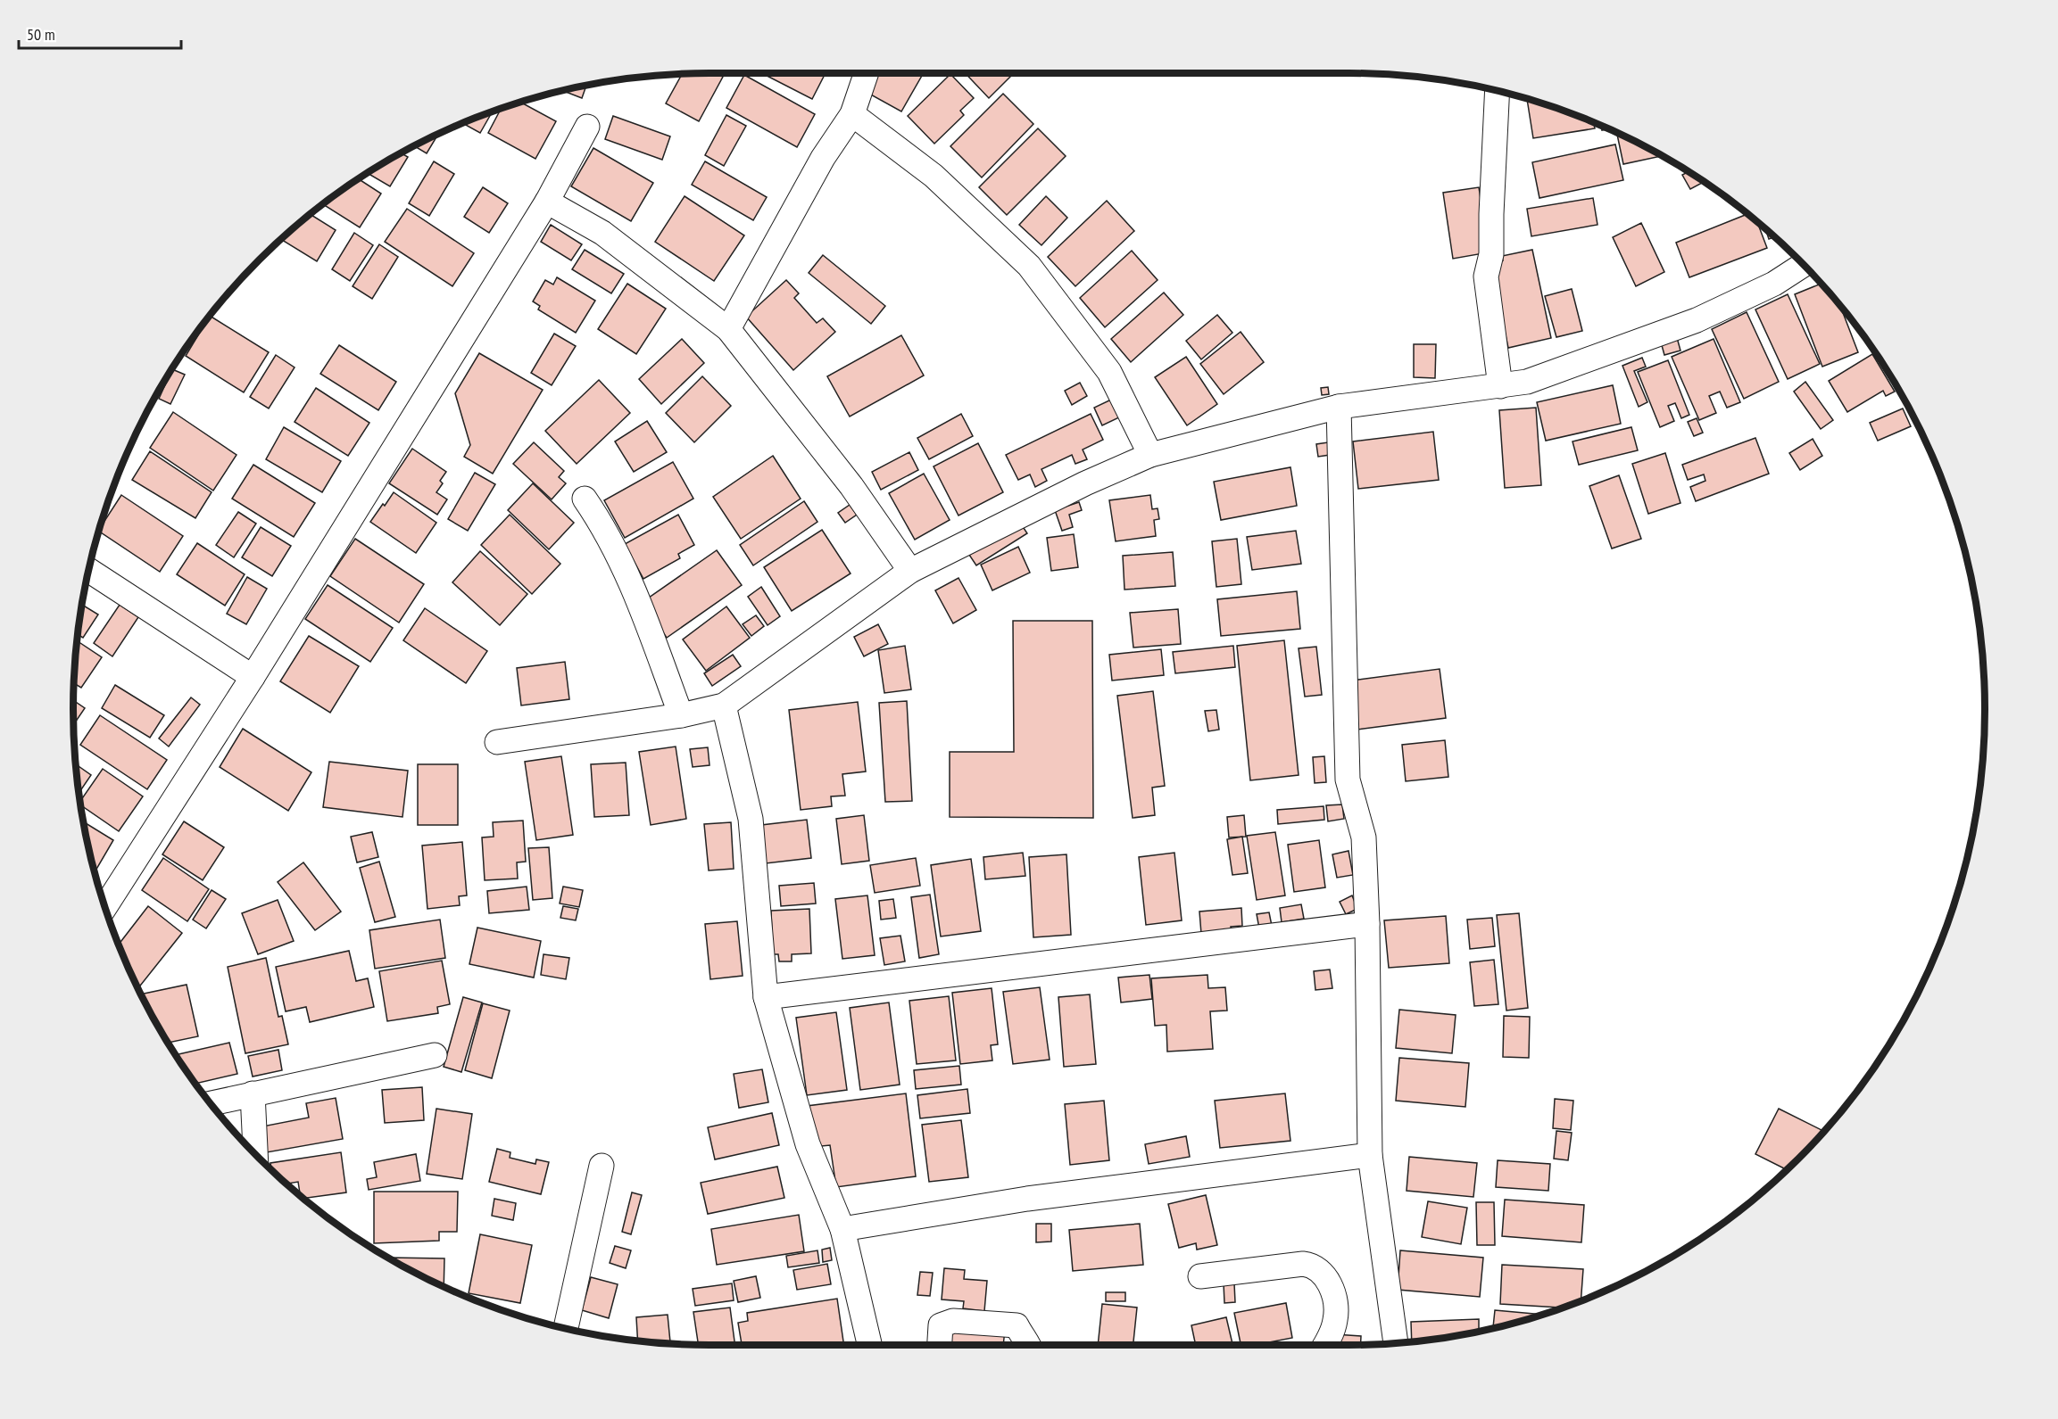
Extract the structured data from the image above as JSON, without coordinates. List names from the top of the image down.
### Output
{
  "scale_bar": "50 m"
}
